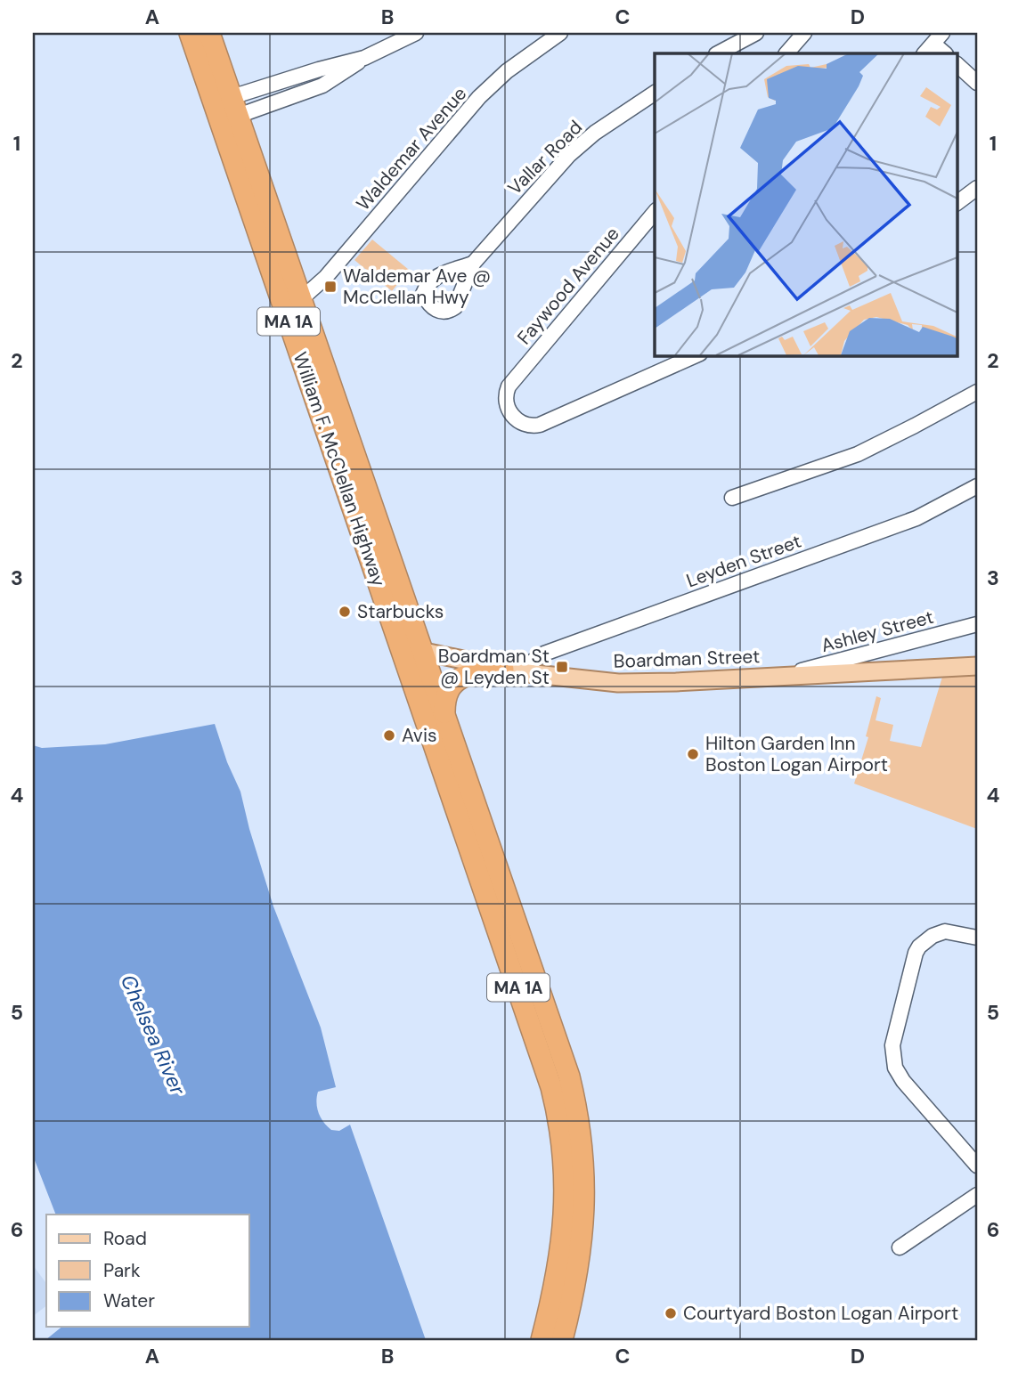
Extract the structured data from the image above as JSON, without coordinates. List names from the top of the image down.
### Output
{
  "streets": {
    "highway": ["MA 1A", "William F. McClellan Highway"],
    "main road": ["Boardman Street"],
    "street": [
      "Waldemar Avenue",
      "Vallar Road",
      "Faywood Avenue",
      "Leyden Street",
      "Ashley Street"
    ]
  },
  "crossings": [
    ["Waldemar Avenue", "William F. McClellan Highway"],
    ["William F. McClellan Highway", "Boardman Street"],
    ["Leyden Street", "Boardman Street"],
    ["Ashley Street", "Boardman Street"]
  ],
  "water": ["Chelsea River"],
  "places": {
    "transit": ["Waldemar Ave @ McClellan Hwy", "Boardman St @ Leyden St"],
    "other": [
      "Starbucks",
      "Avis",
      "Hilton Garden Inn Boston Logan Airport",
      "Courtyard Boston Logan Airport"
    ]
  },
  "legend": ["Road", "Park", "Water"],
  "grid": {
    "columns": [
      "A",
      "B",
      "C",
      "D"
    ],
    "rows": [
      "1",
      "2",
      "3",
      "4",
      "5",
      "6"
    ]
  }
}
